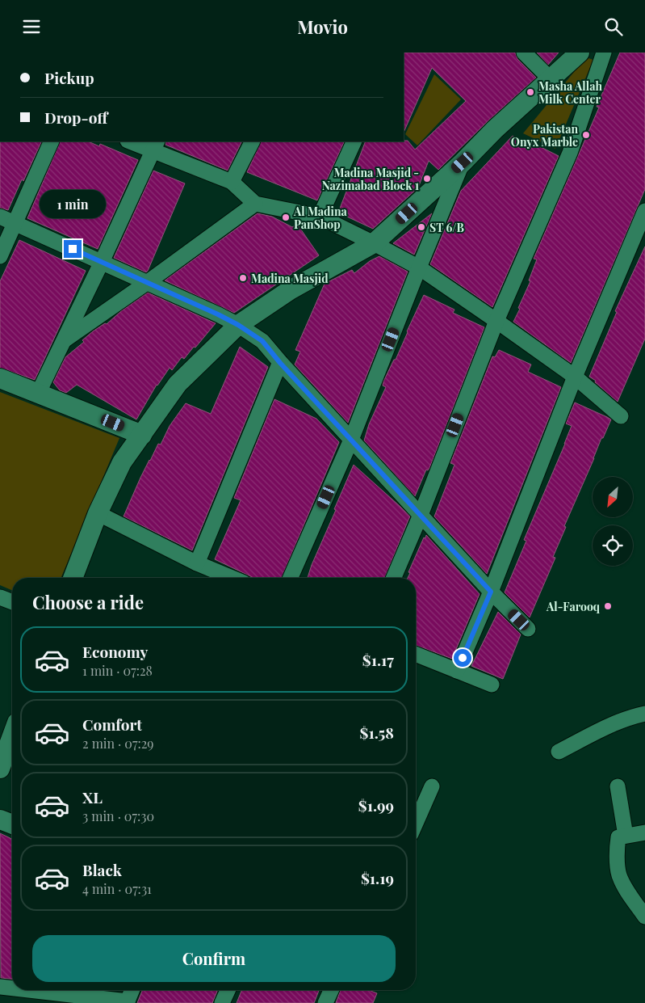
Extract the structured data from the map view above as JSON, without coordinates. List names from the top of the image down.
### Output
{
  "places": [
    "Masha Allah Milk Center",
    "Pakistan Onyx Marble",
    "Madina Masjid - Nazimabad Block 1",
    "Al Madina PanShop",
    "ST 6/B",
    "Madina Masjid",
    "Al-Farooq"
  ],
  "north": "bottom left",
  "page": {
    "header": "Movio",
    "banner": ["Pickup", "Drop-off"],
    "bubble": "1 min",
    "heading": "Choose a ride",
    "list": [
      {
        "name": "Economy",
        "note": "1 min · 07:28",
        "value": "$1.17"
      },
      {
        "name": "Comfort",
        "note": "2 min · 07:29",
        "value": "$1.58"
      },
      {
        "name": "XL",
        "note": "3 min · 07:30",
        "value": "$1.99"
      },
      {
        "name": "Black",
        "note": "4 min · 07:31",
        "value": "$1.19"
      }
    ],
    "buttons": "Confirm"
  }
}
